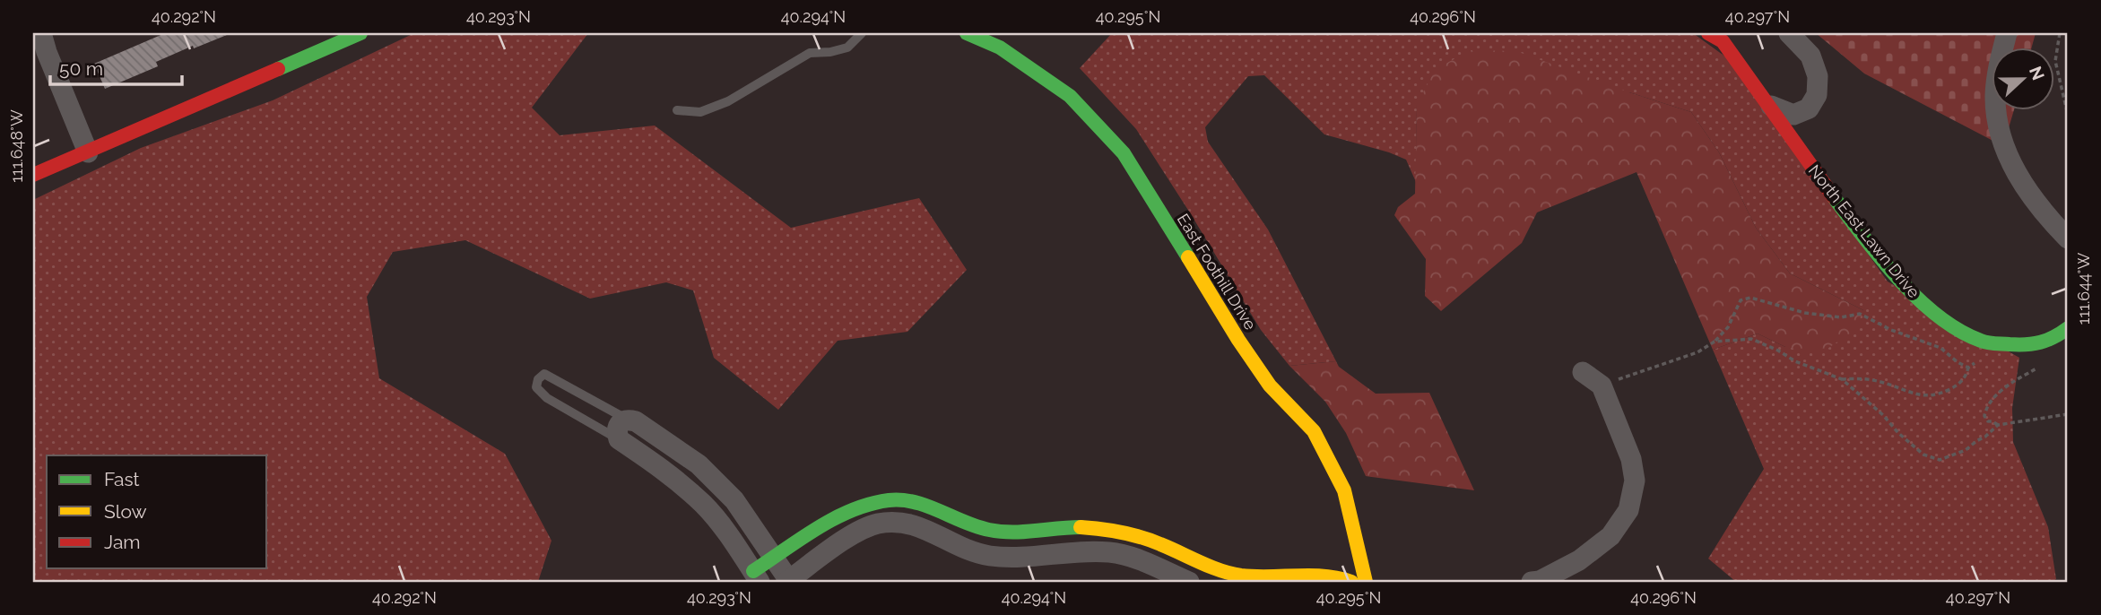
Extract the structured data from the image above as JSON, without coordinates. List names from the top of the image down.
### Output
{
  "streets": {
    "street": ["North East Lawn Drive", "East Foothill Drive"]
  },
  "legend": ["Fast", "Slow", "Jam"],
  "scale_bar": "50 m",
  "north": "right",
  "coordinates": [
    "40.292°N",
    "40.293°N",
    "40.294°N",
    "40.295°N",
    "40.296°N",
    "40.297°N",
    "111.648°W",
    "111.644°W"
  ]
}
